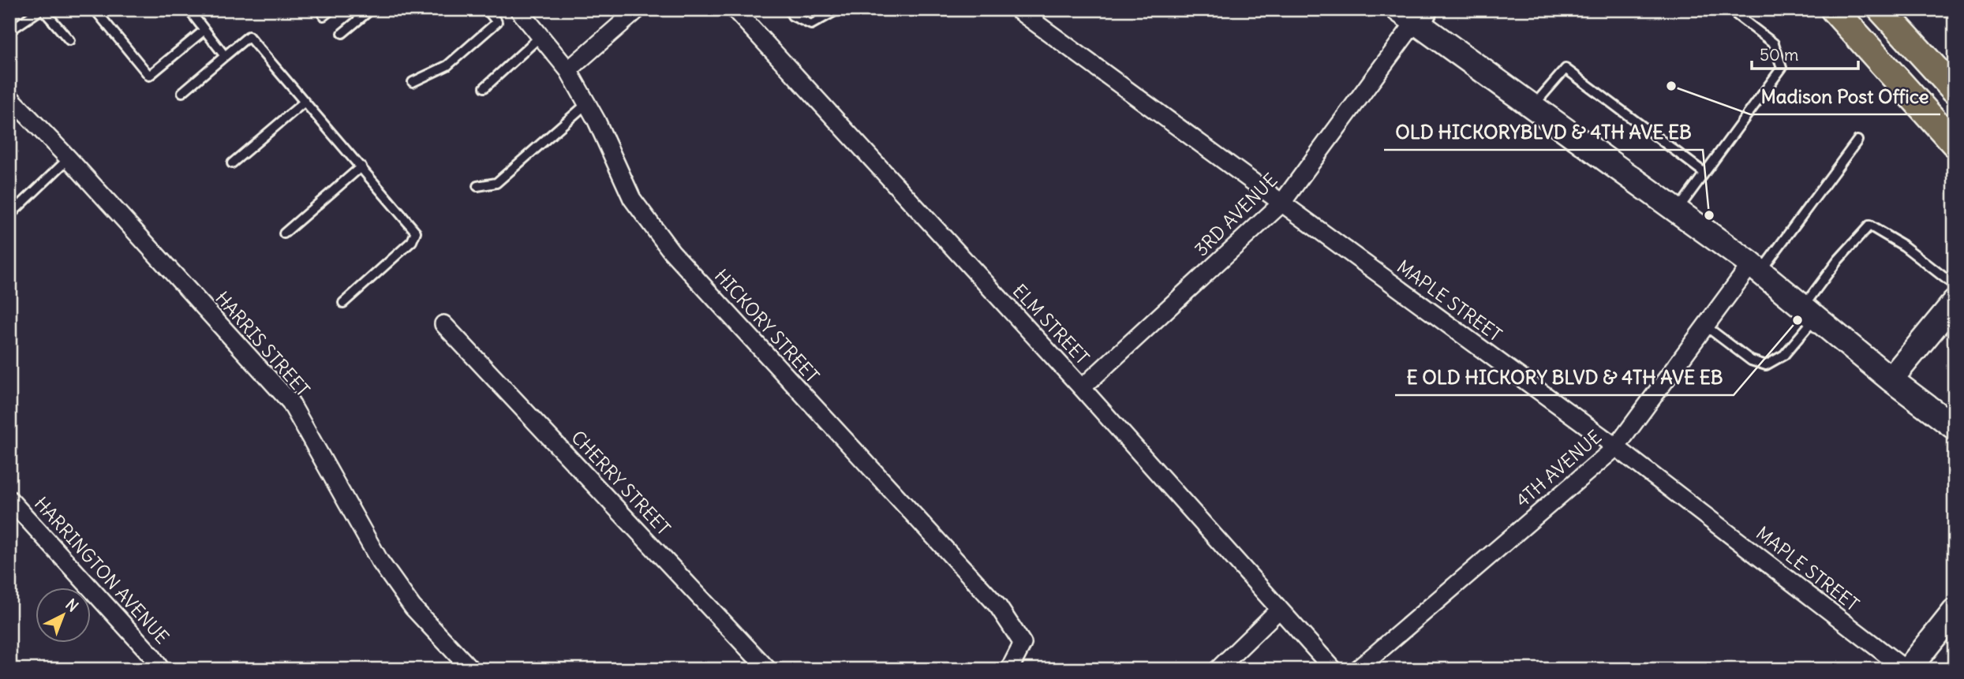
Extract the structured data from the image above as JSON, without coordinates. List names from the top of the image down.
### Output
{
  "streets": {
    "street": [
      "3RD AVENUE",
      "MAPLE STREET",
      "ELM STREET",
      "HICKORY STREET",
      "HARRIS STREET",
      "4TH AVENUE",
      "CHERRY STREET",
      "HARRINGTON AVENUE"
    ]
  },
  "crossings": [
    ["3RD AVENUE", "MAPLE STREET"],
    ["3RD AVENUE", "ELM STREET"],
    ["MAPLE STREET", "4TH AVENUE"]
  ],
  "places": ["Madison Post Office", "OLD HICKORYBLVD & 4TH AVE EB", "E OLD HICKORY BLVD & 4TH AVE EB"],
  "scale_bar": "50 m",
  "north": "top right"
}
